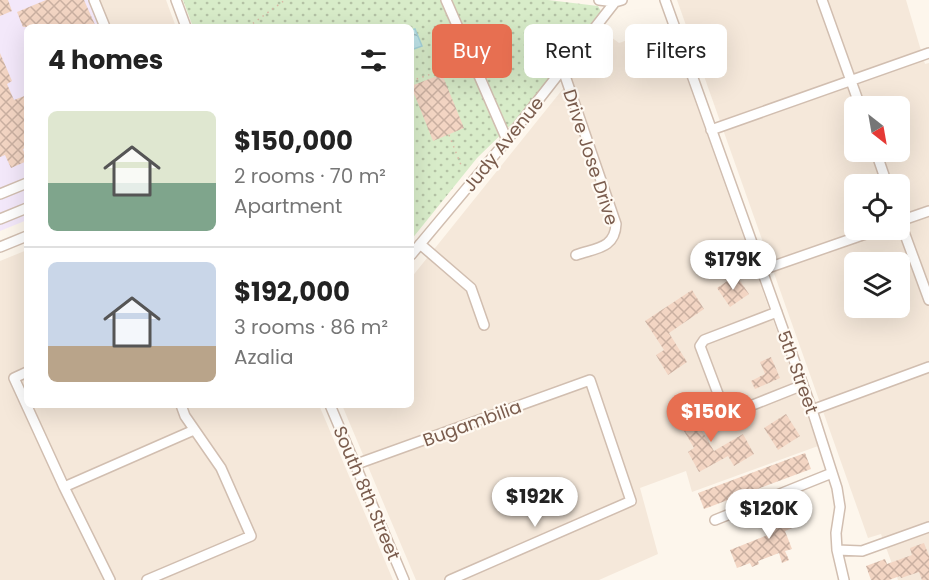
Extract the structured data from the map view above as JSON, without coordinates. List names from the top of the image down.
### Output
{
  "streets": {
    "street": [
      "Judy Avenue",
      "Drive Jose Drive",
      "5th Street",
      "Bugambilia",
      "South 8th Street"
    ]
  },
  "crossings": [
    ["Bugambilia", "South 8th Street"]
  ],
  "north": "bottom right",
  "page": {
    "chip": ["Buy", "Rent", "Filters"],
    "heading": "4 homes",
    "list": [
      {
        "name": "$150,000",
        "note": "2 rooms · 70 m² · Apartment"
      },
      {
        "name": "$192,000",
        "note": "3 rooms · 86 m² · Azalia"
      }
    ],
    "price": [
      "$179K",
      "$150K",
      "$192K",
      "$120K"
    ]
  }
}
